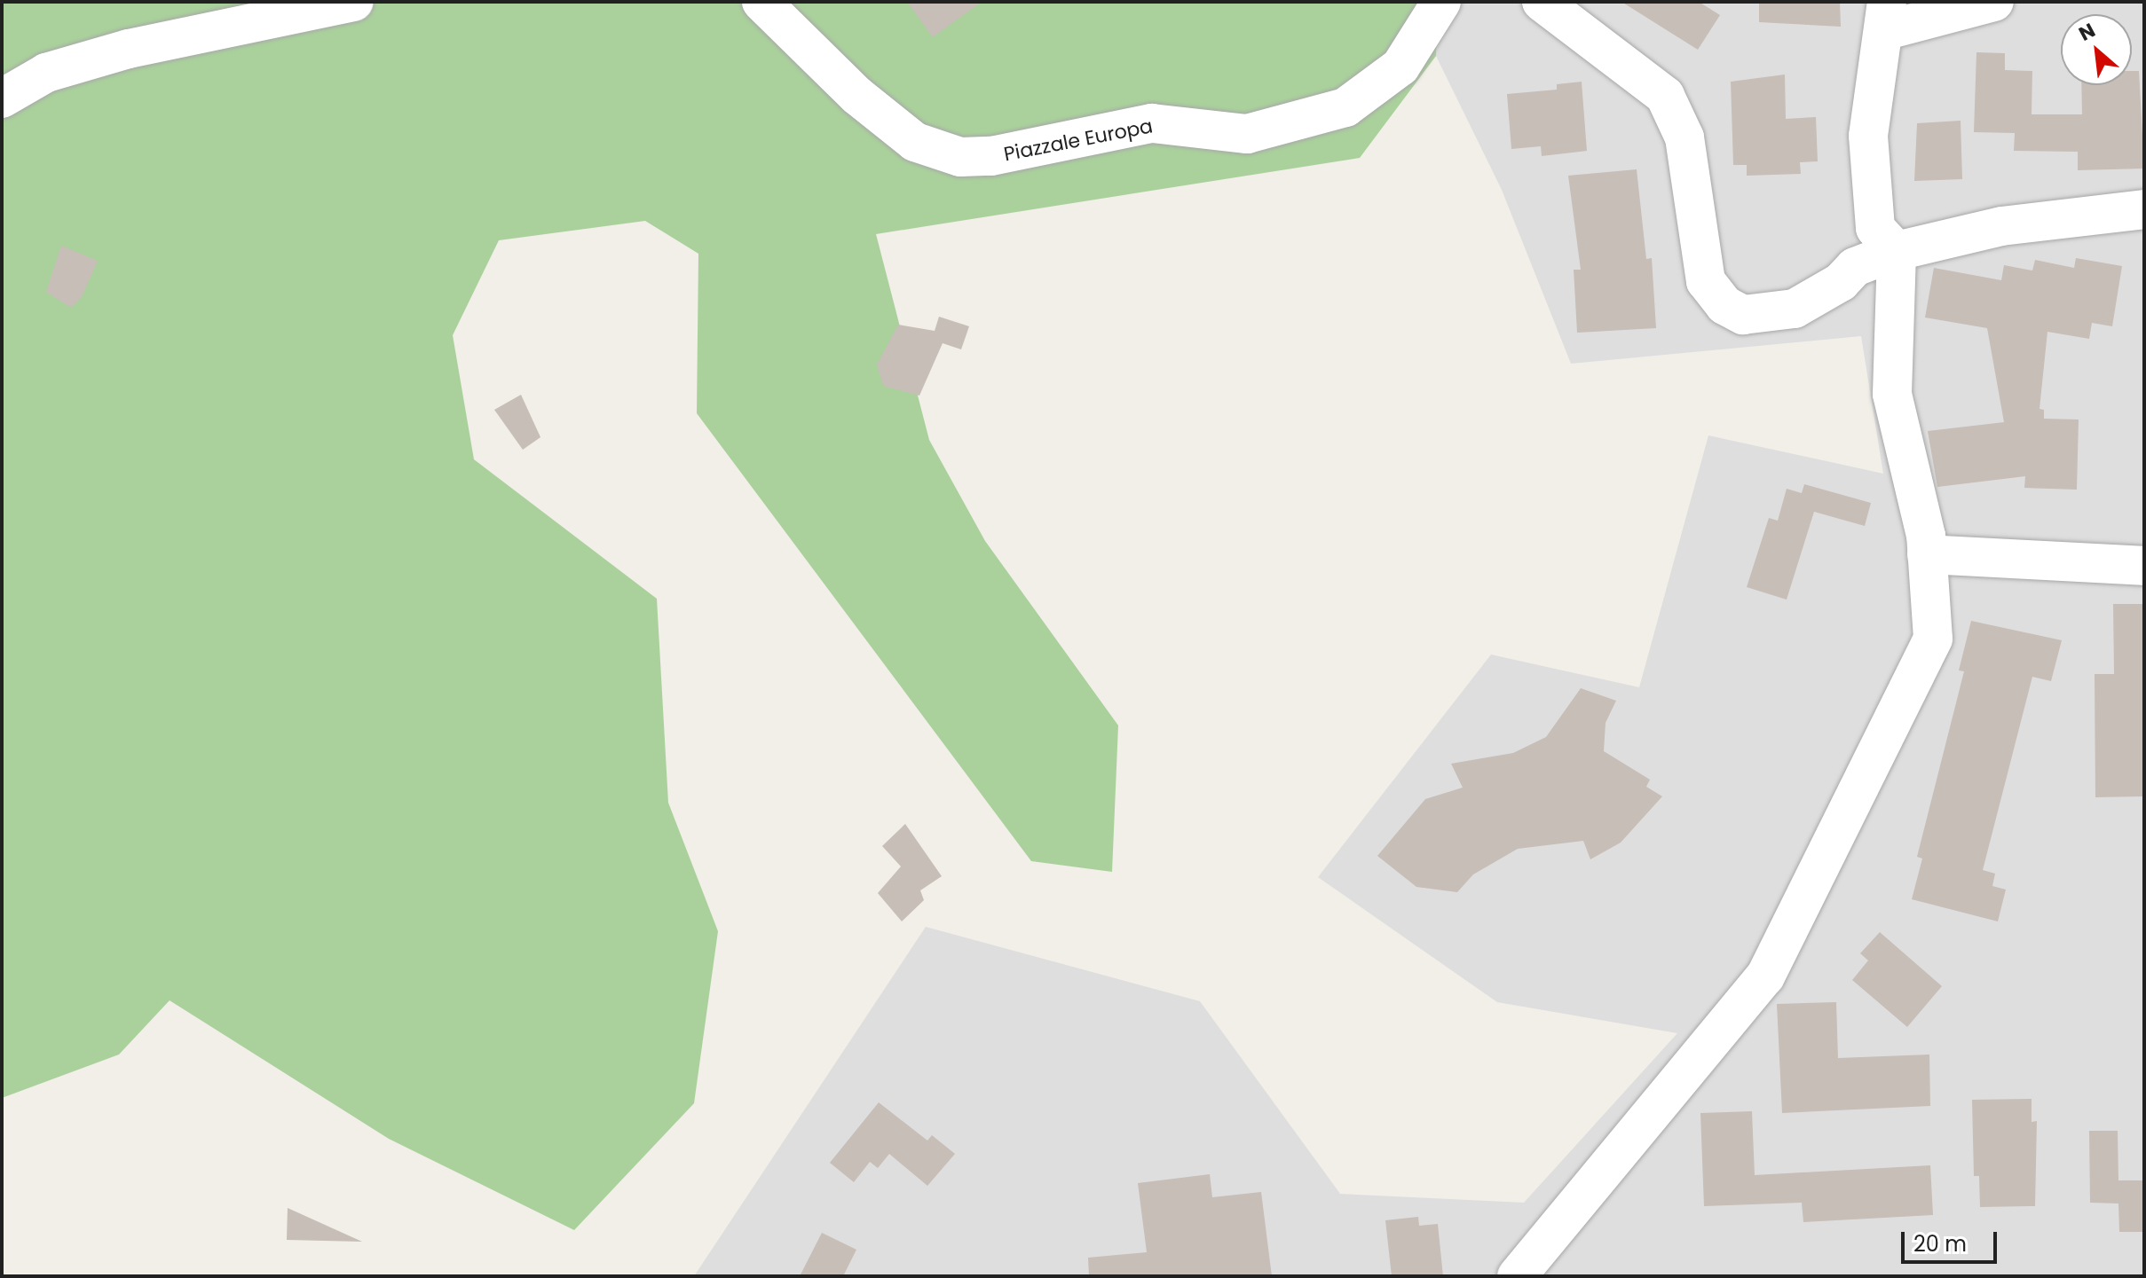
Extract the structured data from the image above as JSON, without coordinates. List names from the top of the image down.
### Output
{
  "streets": {
    "street": ["Piazzale Europa"]
  },
  "scale_bar": "20 m",
  "north": "top left"
}
